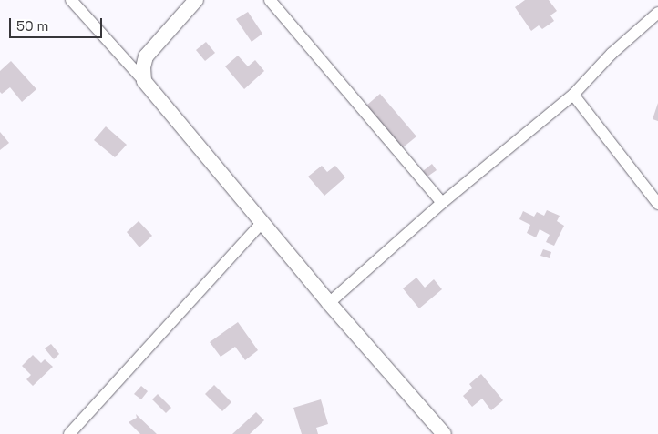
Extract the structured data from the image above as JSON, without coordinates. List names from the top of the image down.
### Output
{
  "scale_bar": "50 m"
}
